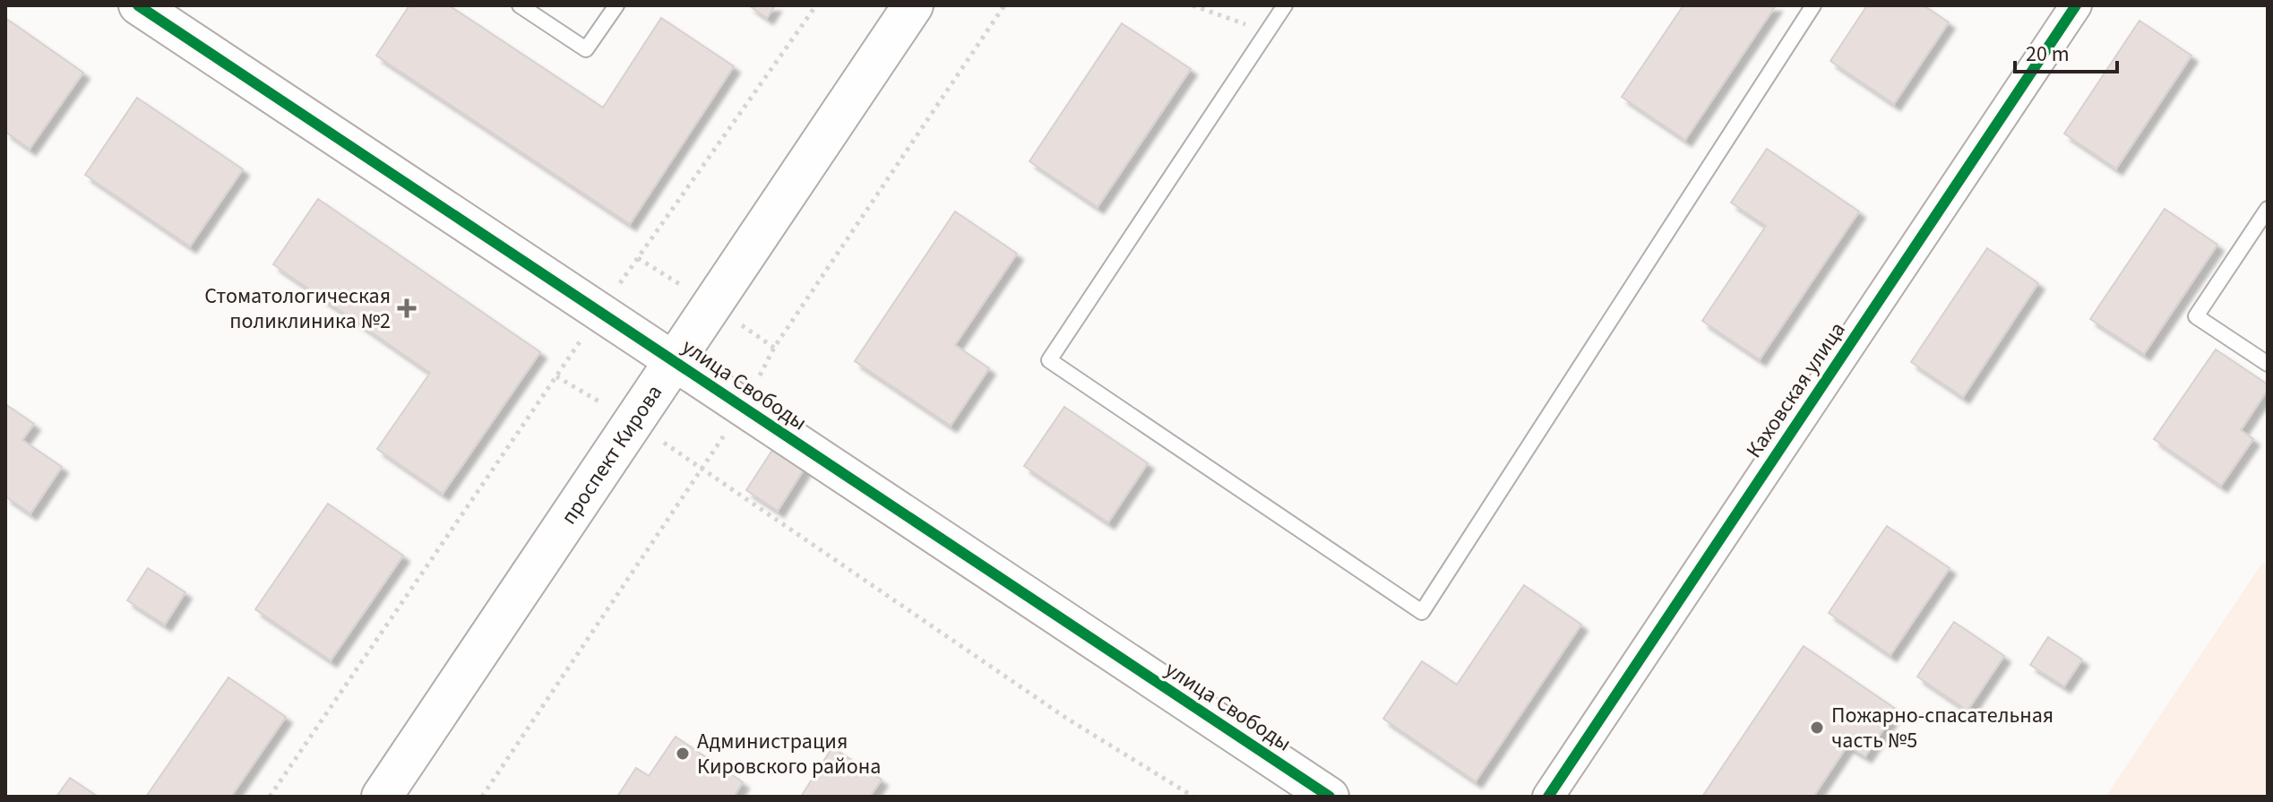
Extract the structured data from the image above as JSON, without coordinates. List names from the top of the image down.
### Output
{
  "streets": {
    "main road": ["проспект Кирова"],
    "street": ["улица Свободы", "Каховская улица"]
  },
  "crossings": [
    ["улица Свободы", "проспект Кирова"]
  ],
  "places": {
    "health": ["Стоматологическая поликлиника №2"],
    "other": ["Пожарно-спасательная часть №5", "Администрация Кировского района"]
  },
  "scale_bar": "20 m"
}
